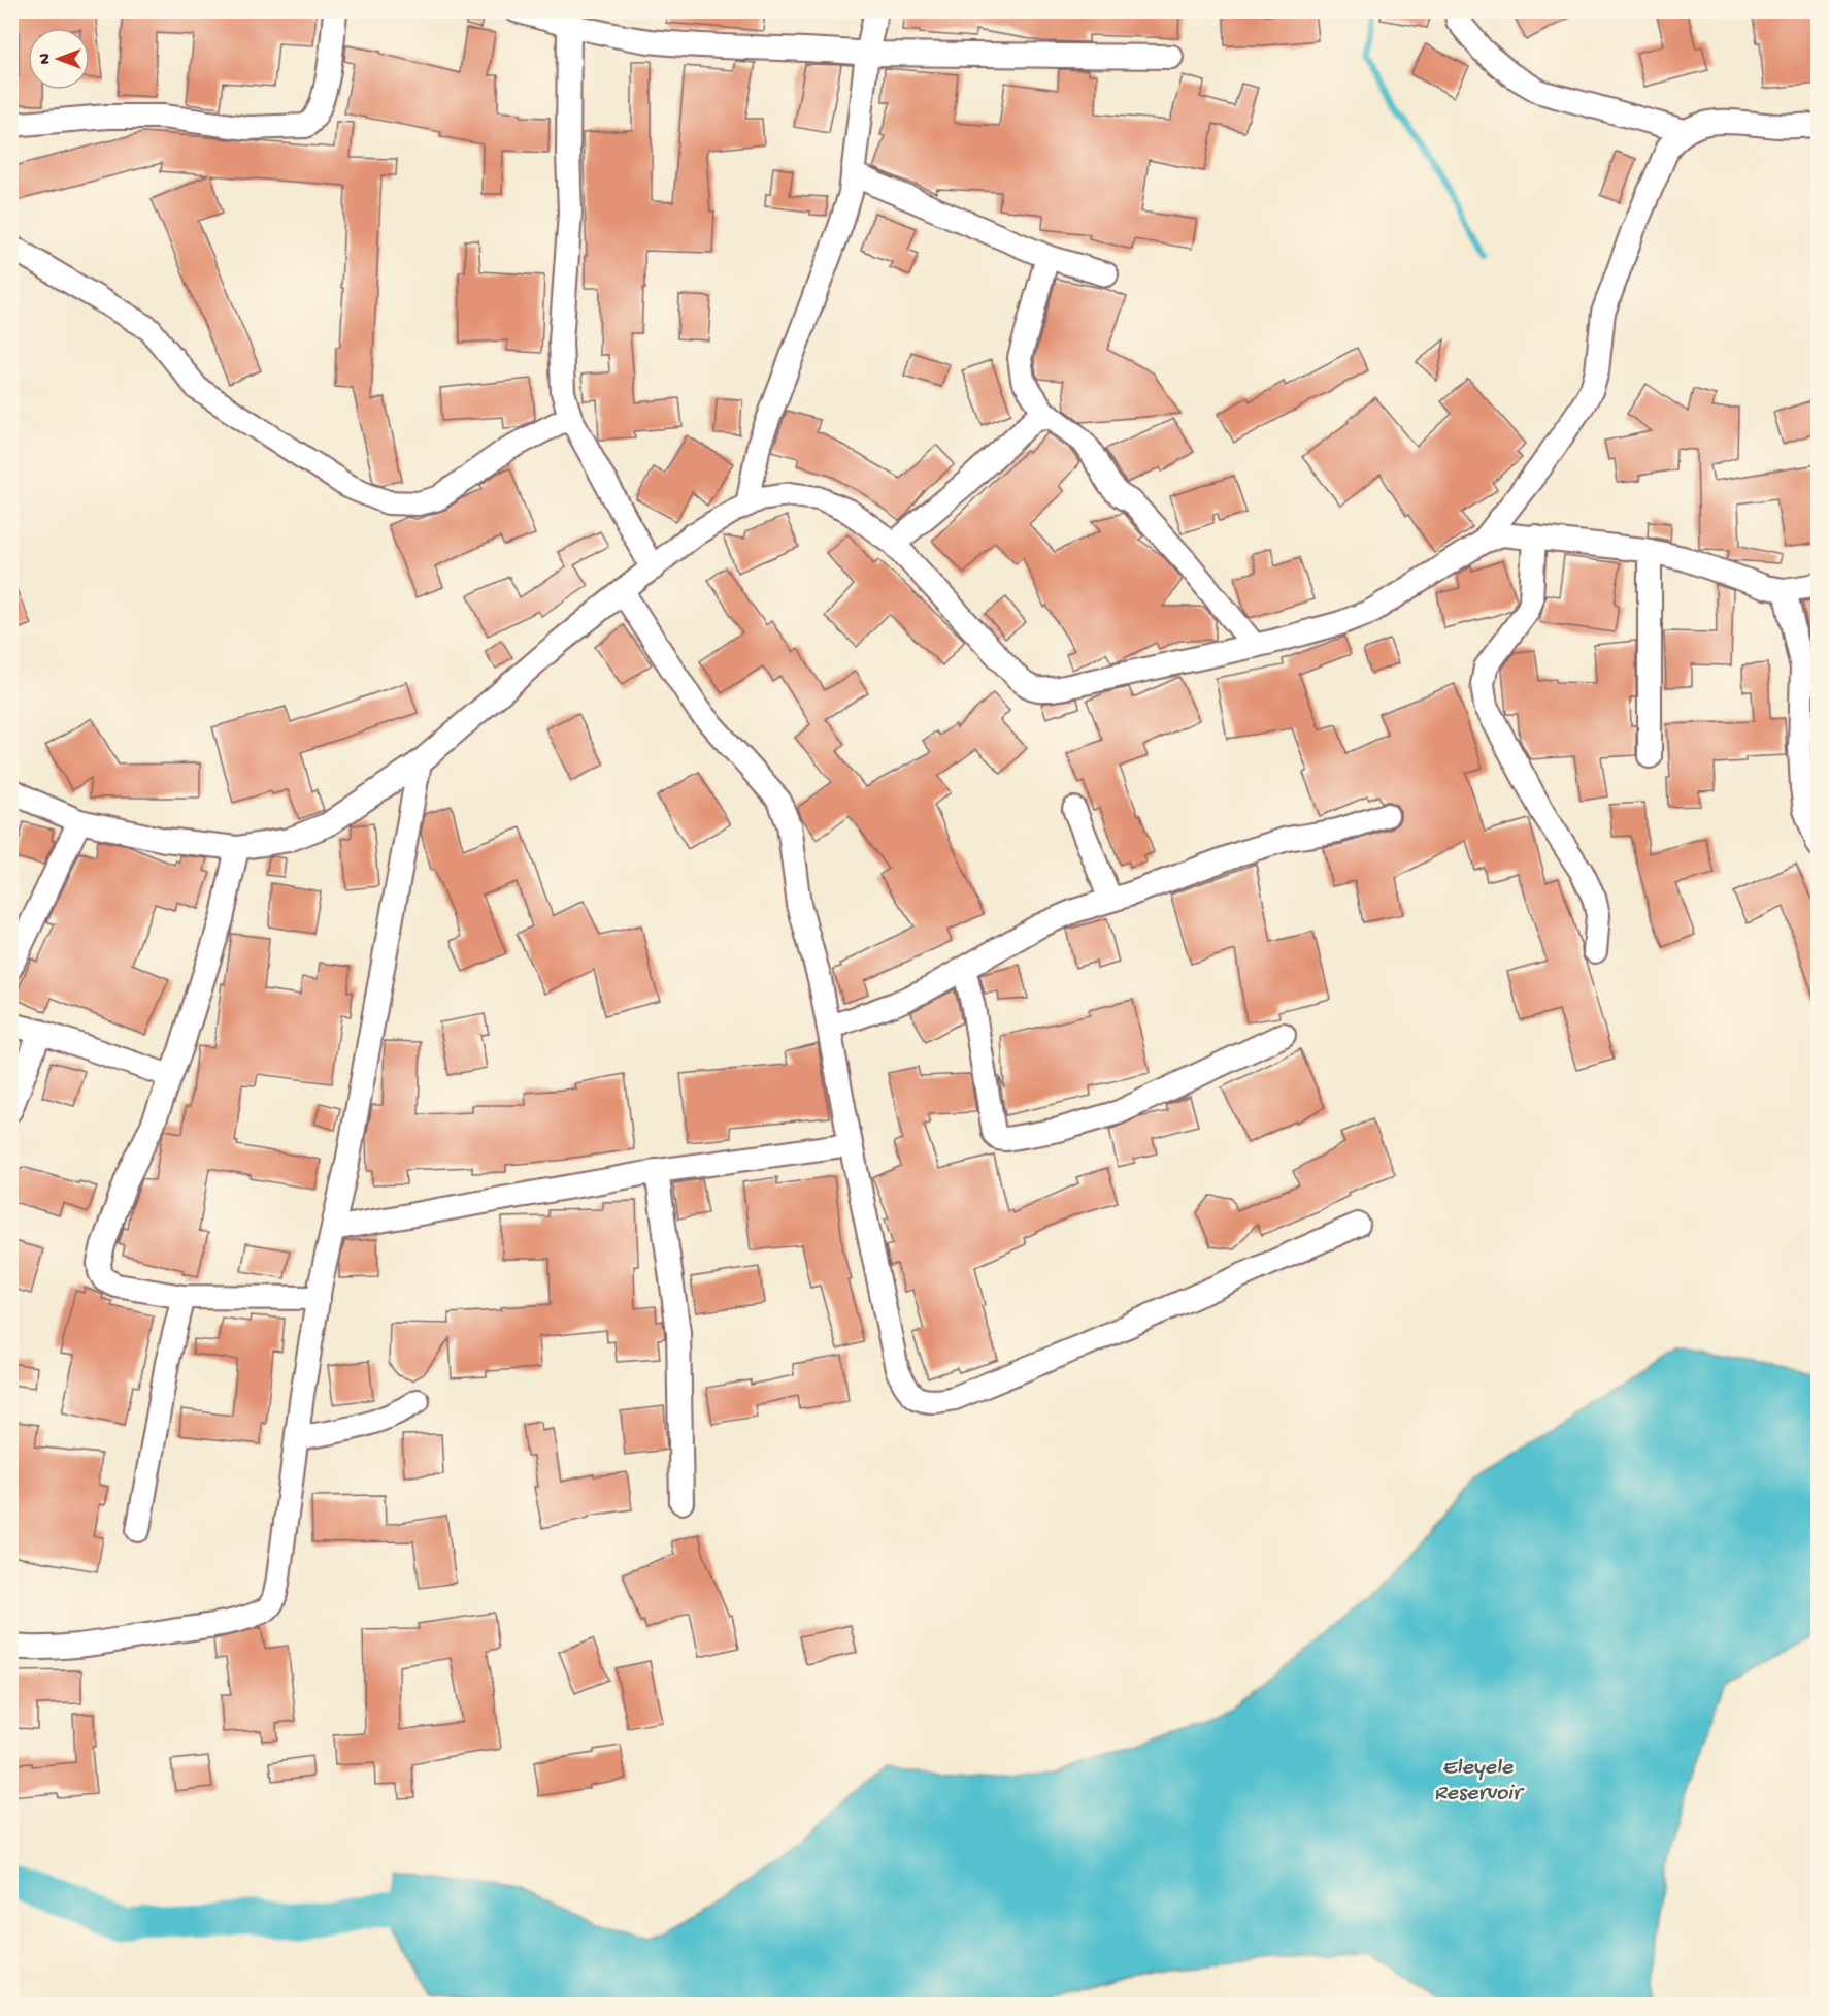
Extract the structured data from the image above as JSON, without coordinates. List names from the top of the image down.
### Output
{
  "water": ["Eleyele Reservoir"],
  "north": "left"
}
